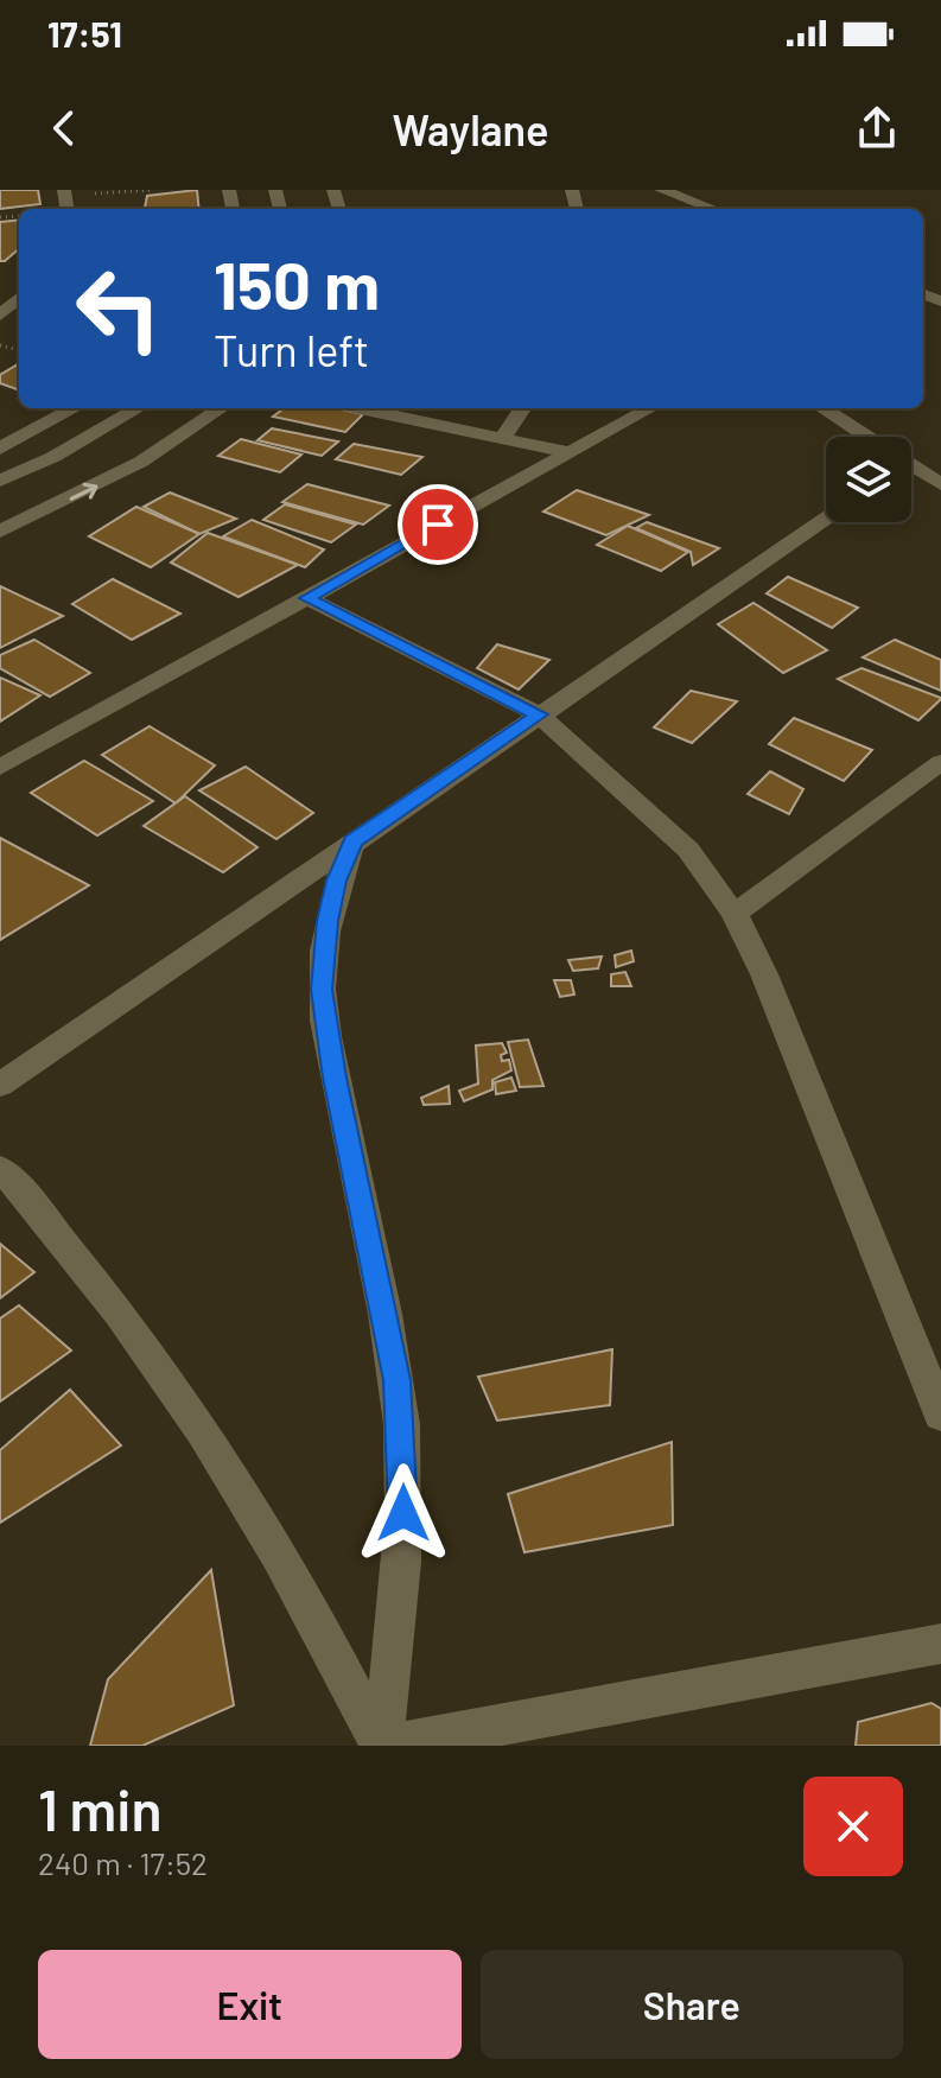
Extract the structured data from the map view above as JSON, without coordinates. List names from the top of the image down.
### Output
{
  "page": {
    "status": "17:51",
    "header": "Waylane",
    "turn": ["150 m", "Turn left"],
    "heading": ["1 min", "240 m · 17:52"],
    "buttons": ["Exit", "Share"]
  }
}
